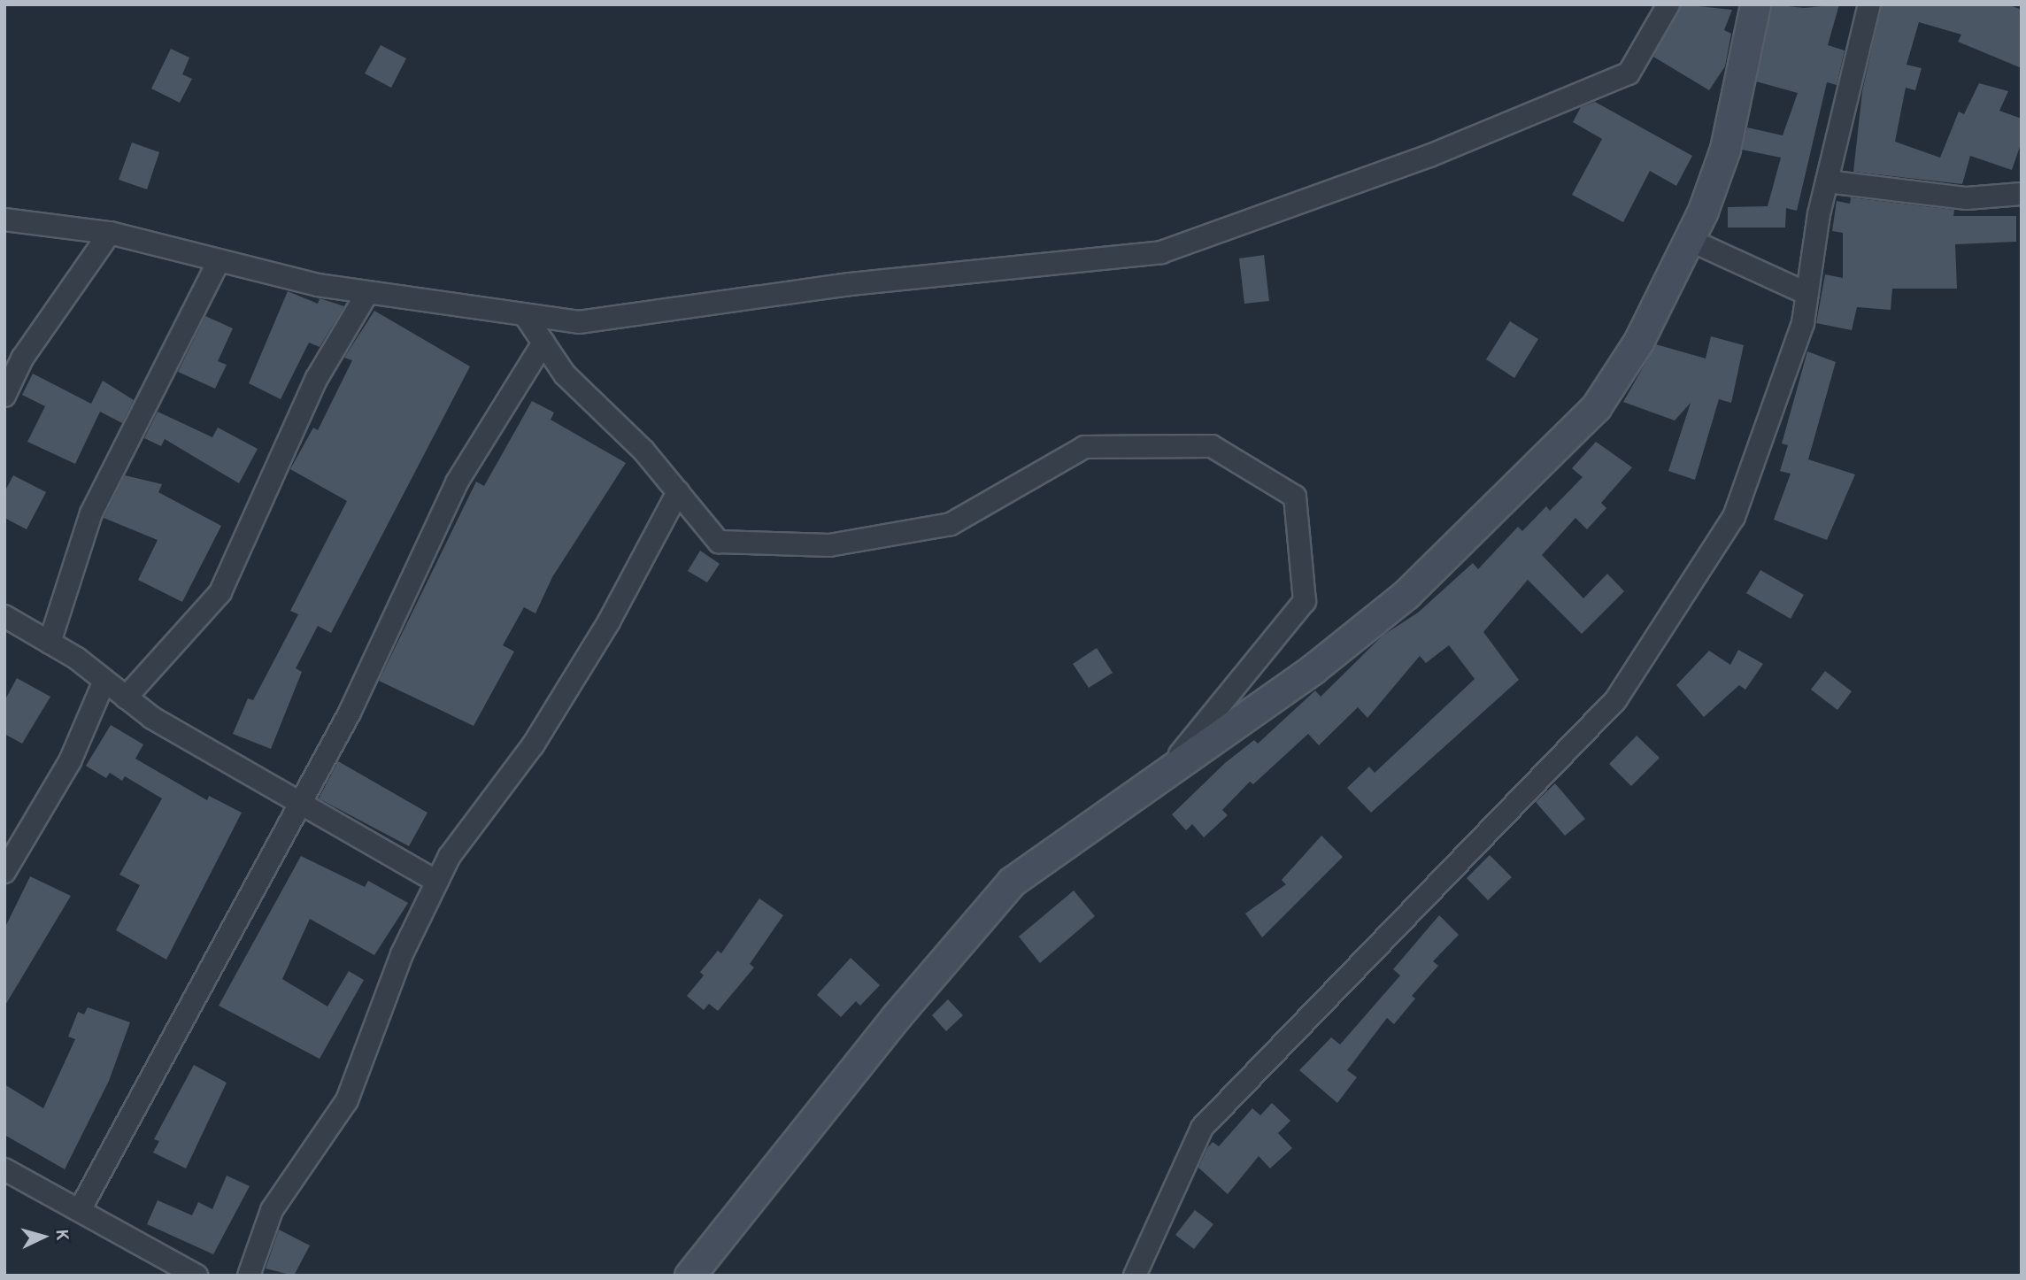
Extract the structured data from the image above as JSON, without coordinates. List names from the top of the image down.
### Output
{
  "north": "right"
}
